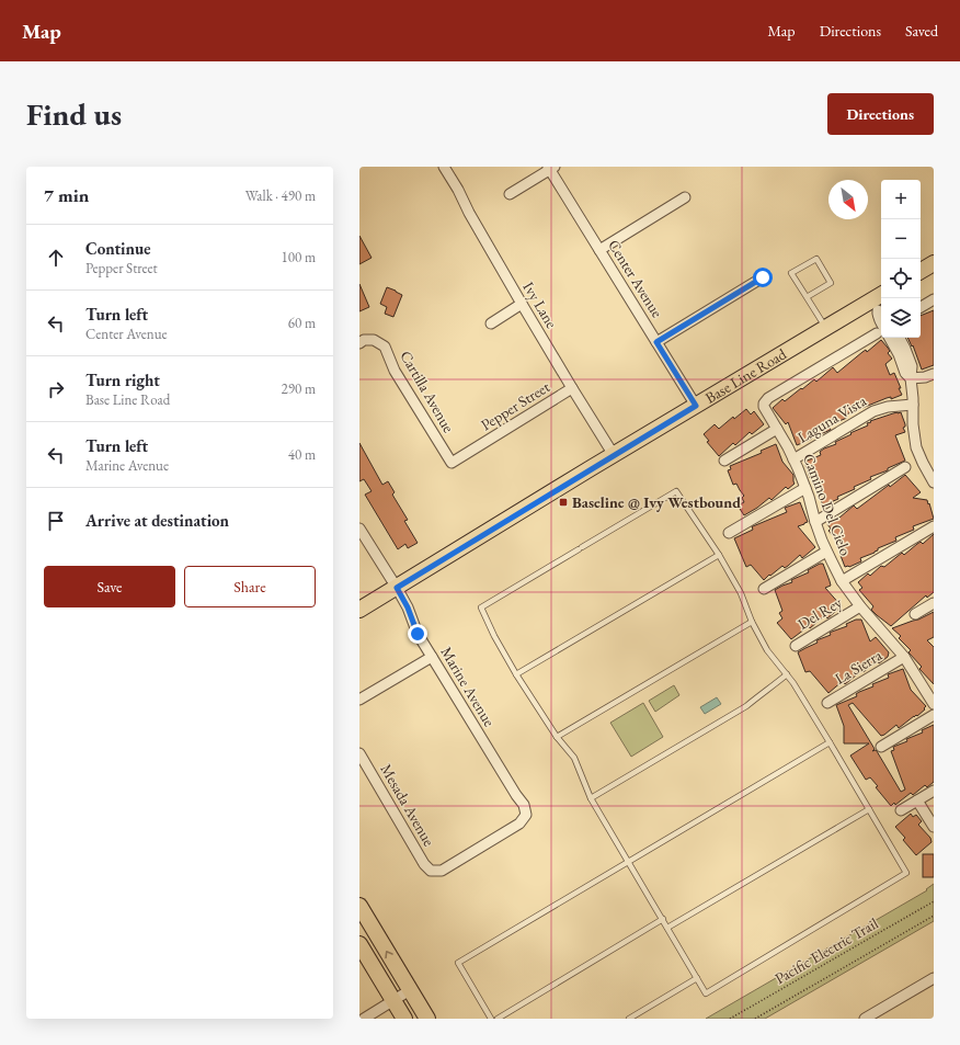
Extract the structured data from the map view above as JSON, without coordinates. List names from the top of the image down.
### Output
{
  "streets": {
    "main road": ["Base Line Road"],
    "street": [
      "Center Avenue",
      "Ivy Lane",
      "Cartilla Avenue",
      "Pepper Street",
      "Laguna Vista",
      "Camino Del Cielo",
      "Del Rey",
      "La Sierra",
      "Marine Avenue",
      "Mesada Avenue"
    ],
    "path": ["Pacific Electric Trail"]
  },
  "crossings": [
    ["Center Avenue", "Base Line Road"],
    ["Ivy Lane", "Base Line Road"],
    ["Ivy Lane", "Pepper Street"],
    ["Base Line Road", "Marine Avenue"],
    ["Cartilla Avenue", "Pepper Street"],
    ["Laguna Vista", "Camino Del Cielo"],
    ["Camino Del Cielo", "Del Rey"],
    ["Camino Del Cielo", "La Sierra"],
    ["Marine Avenue", "Mesada Avenue"]
  ],
  "places": {
    "transit": ["Baseline @ Ivy Westbound"]
  },
  "north": "bottom right",
  "page": {
    "header": "Map",
    "nav": ["Map", "Directions", "Saved"],
    "buttons": [
      "Directions",
      ["Save", "Share"]
    ],
    "title": "Find us",
    "heading": ["7 min", "Walk · 490 m"],
    "map_buttons": ["+", "−"],
    "list": [
      ["Continue", "Pepper Street", "100 m"],
      ["Turn left", "Center Avenue", "60 m"],
      ["Turn right", "Base Line Road", "290 m"],
      ["Turn left", "Marine Avenue", "40 m"],
      "Arrive at destination"
    ]
  }
}
